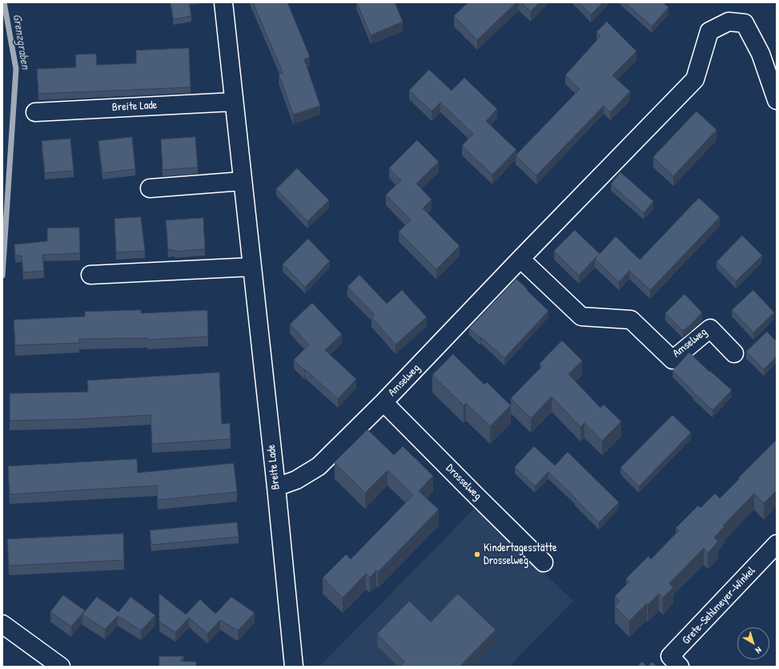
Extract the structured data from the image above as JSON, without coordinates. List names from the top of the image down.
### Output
{
  "streets": {
    "street": [
      "Breite Lade",
      "Amselweg",
      "Drosselweg",
      "Grete-Sehlmeyer-Winkel"
    ]
  },
  "crossings": [
    ["Breite Lade", "Amselweg"],
    ["Amselweg", "Drosselweg"]
  ],
  "water": ["Grenzgraben"],
  "places": ["Kindertagesstätte Drosselweg"],
  "north": "bottom right"
}
